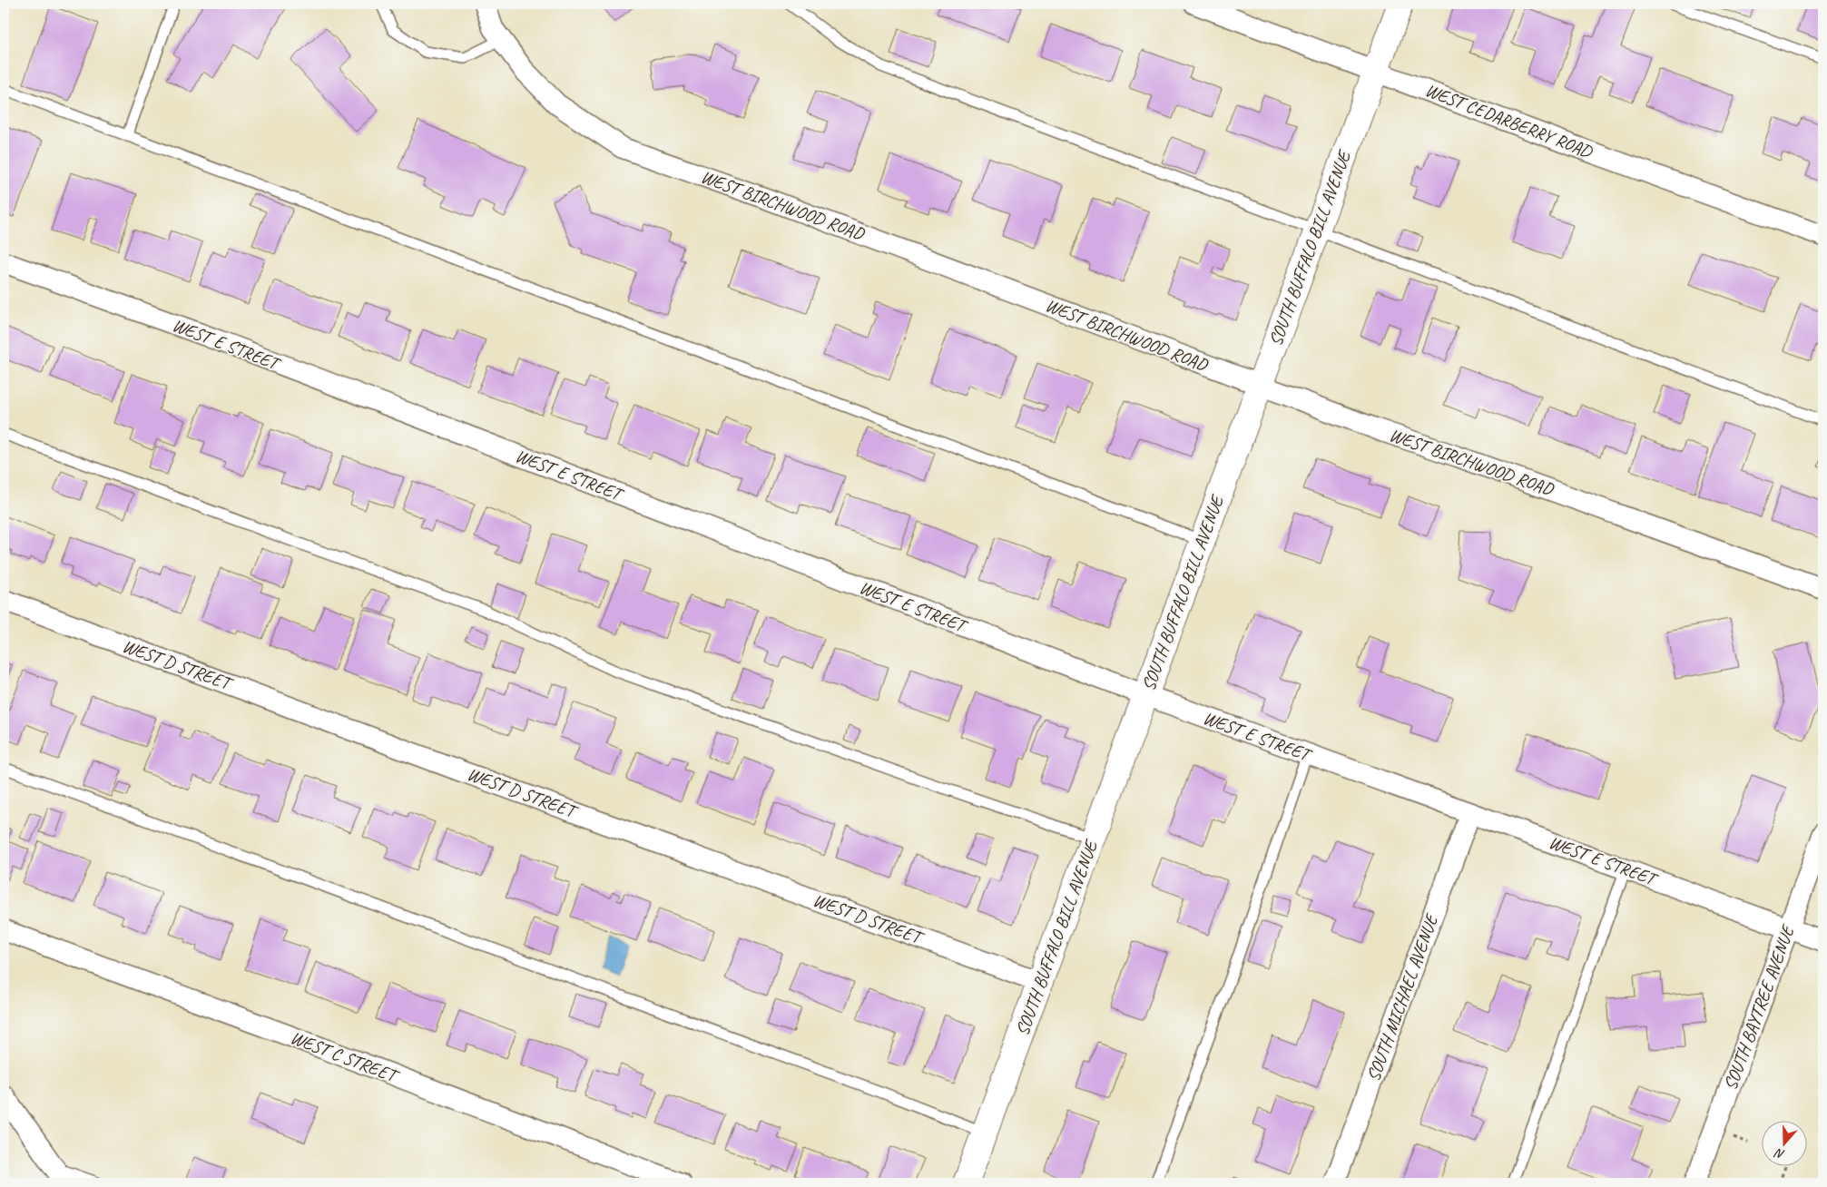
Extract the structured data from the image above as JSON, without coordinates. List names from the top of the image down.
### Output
{
  "streets": {
    "main road": ["SOUTH BUFFALO BILL AVENUE"],
    "street": [
      "WEST CEDARBERRY ROAD",
      "WEST BIRCHWOOD ROAD",
      "WEST E STREET",
      "WEST D STREET",
      "SOUTH MICHAEL AVENUE",
      "SOUTH BAYTREE AVENUE",
      "WEST C STREET"
    ]
  },
  "crossings": [
    ["WEST CEDARBERRY ROAD", "SOUTH BUFFALO BILL AVENUE"],
    ["WEST BIRCHWOOD ROAD", "SOUTH BUFFALO BILL AVENUE"],
    ["SOUTH BUFFALO BILL AVENUE", "WEST E STREET"],
    ["SOUTH BUFFALO BILL AVENUE", "WEST D STREET"],
    ["WEST E STREET", "SOUTH MICHAEL AVENUE"],
    ["WEST E STREET", "SOUTH BAYTREE AVENUE"]
  ],
  "north": "bottom"
}
